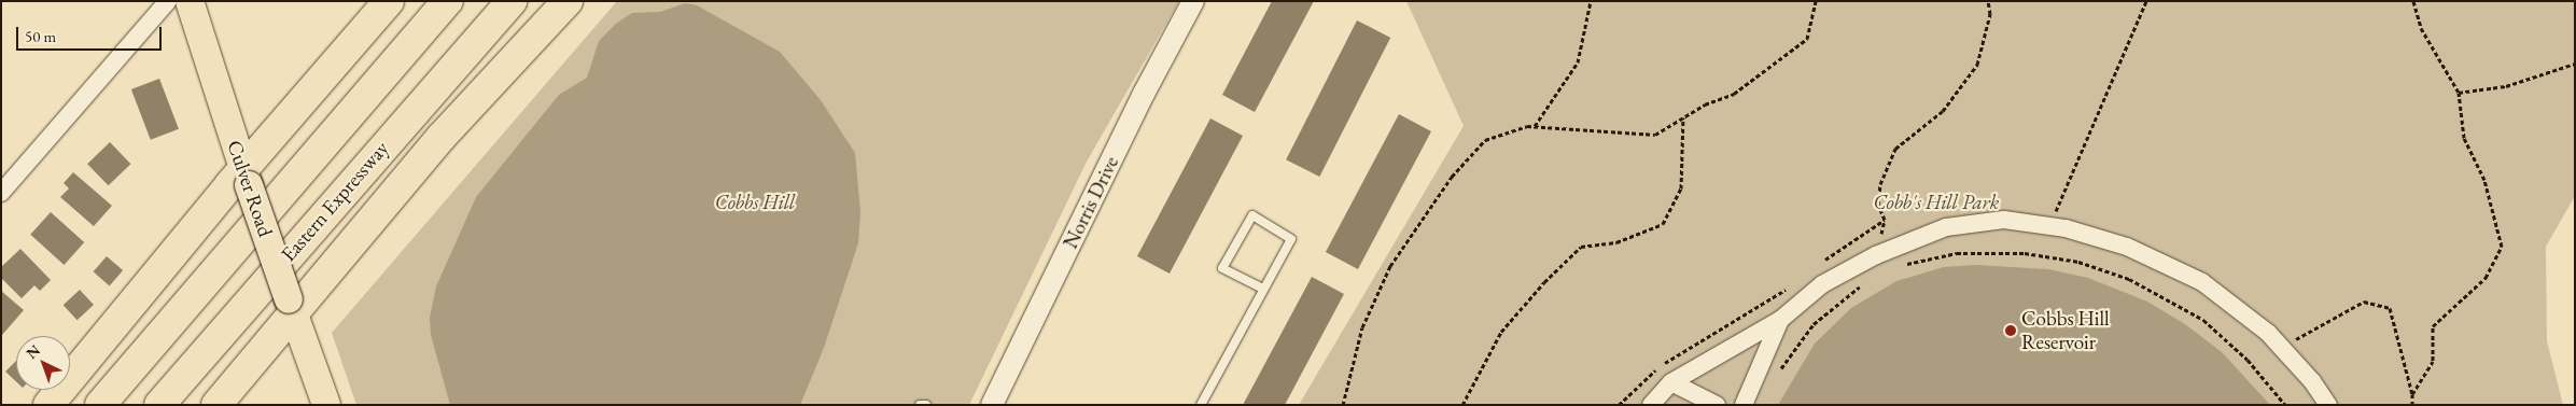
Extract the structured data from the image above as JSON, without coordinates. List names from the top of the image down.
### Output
{
  "streets": {
    "highway": ["Eastern Expressway"],
    "main road": ["Culver Road"],
    "street": ["Norris Drive"]
  },
  "parks": ["Cobbs Hill", "Cobb's Hill Park"],
  "places": ["Cobbs Hill Reservoir"],
  "scale_bar": "50 m",
  "north": "top left"
}
